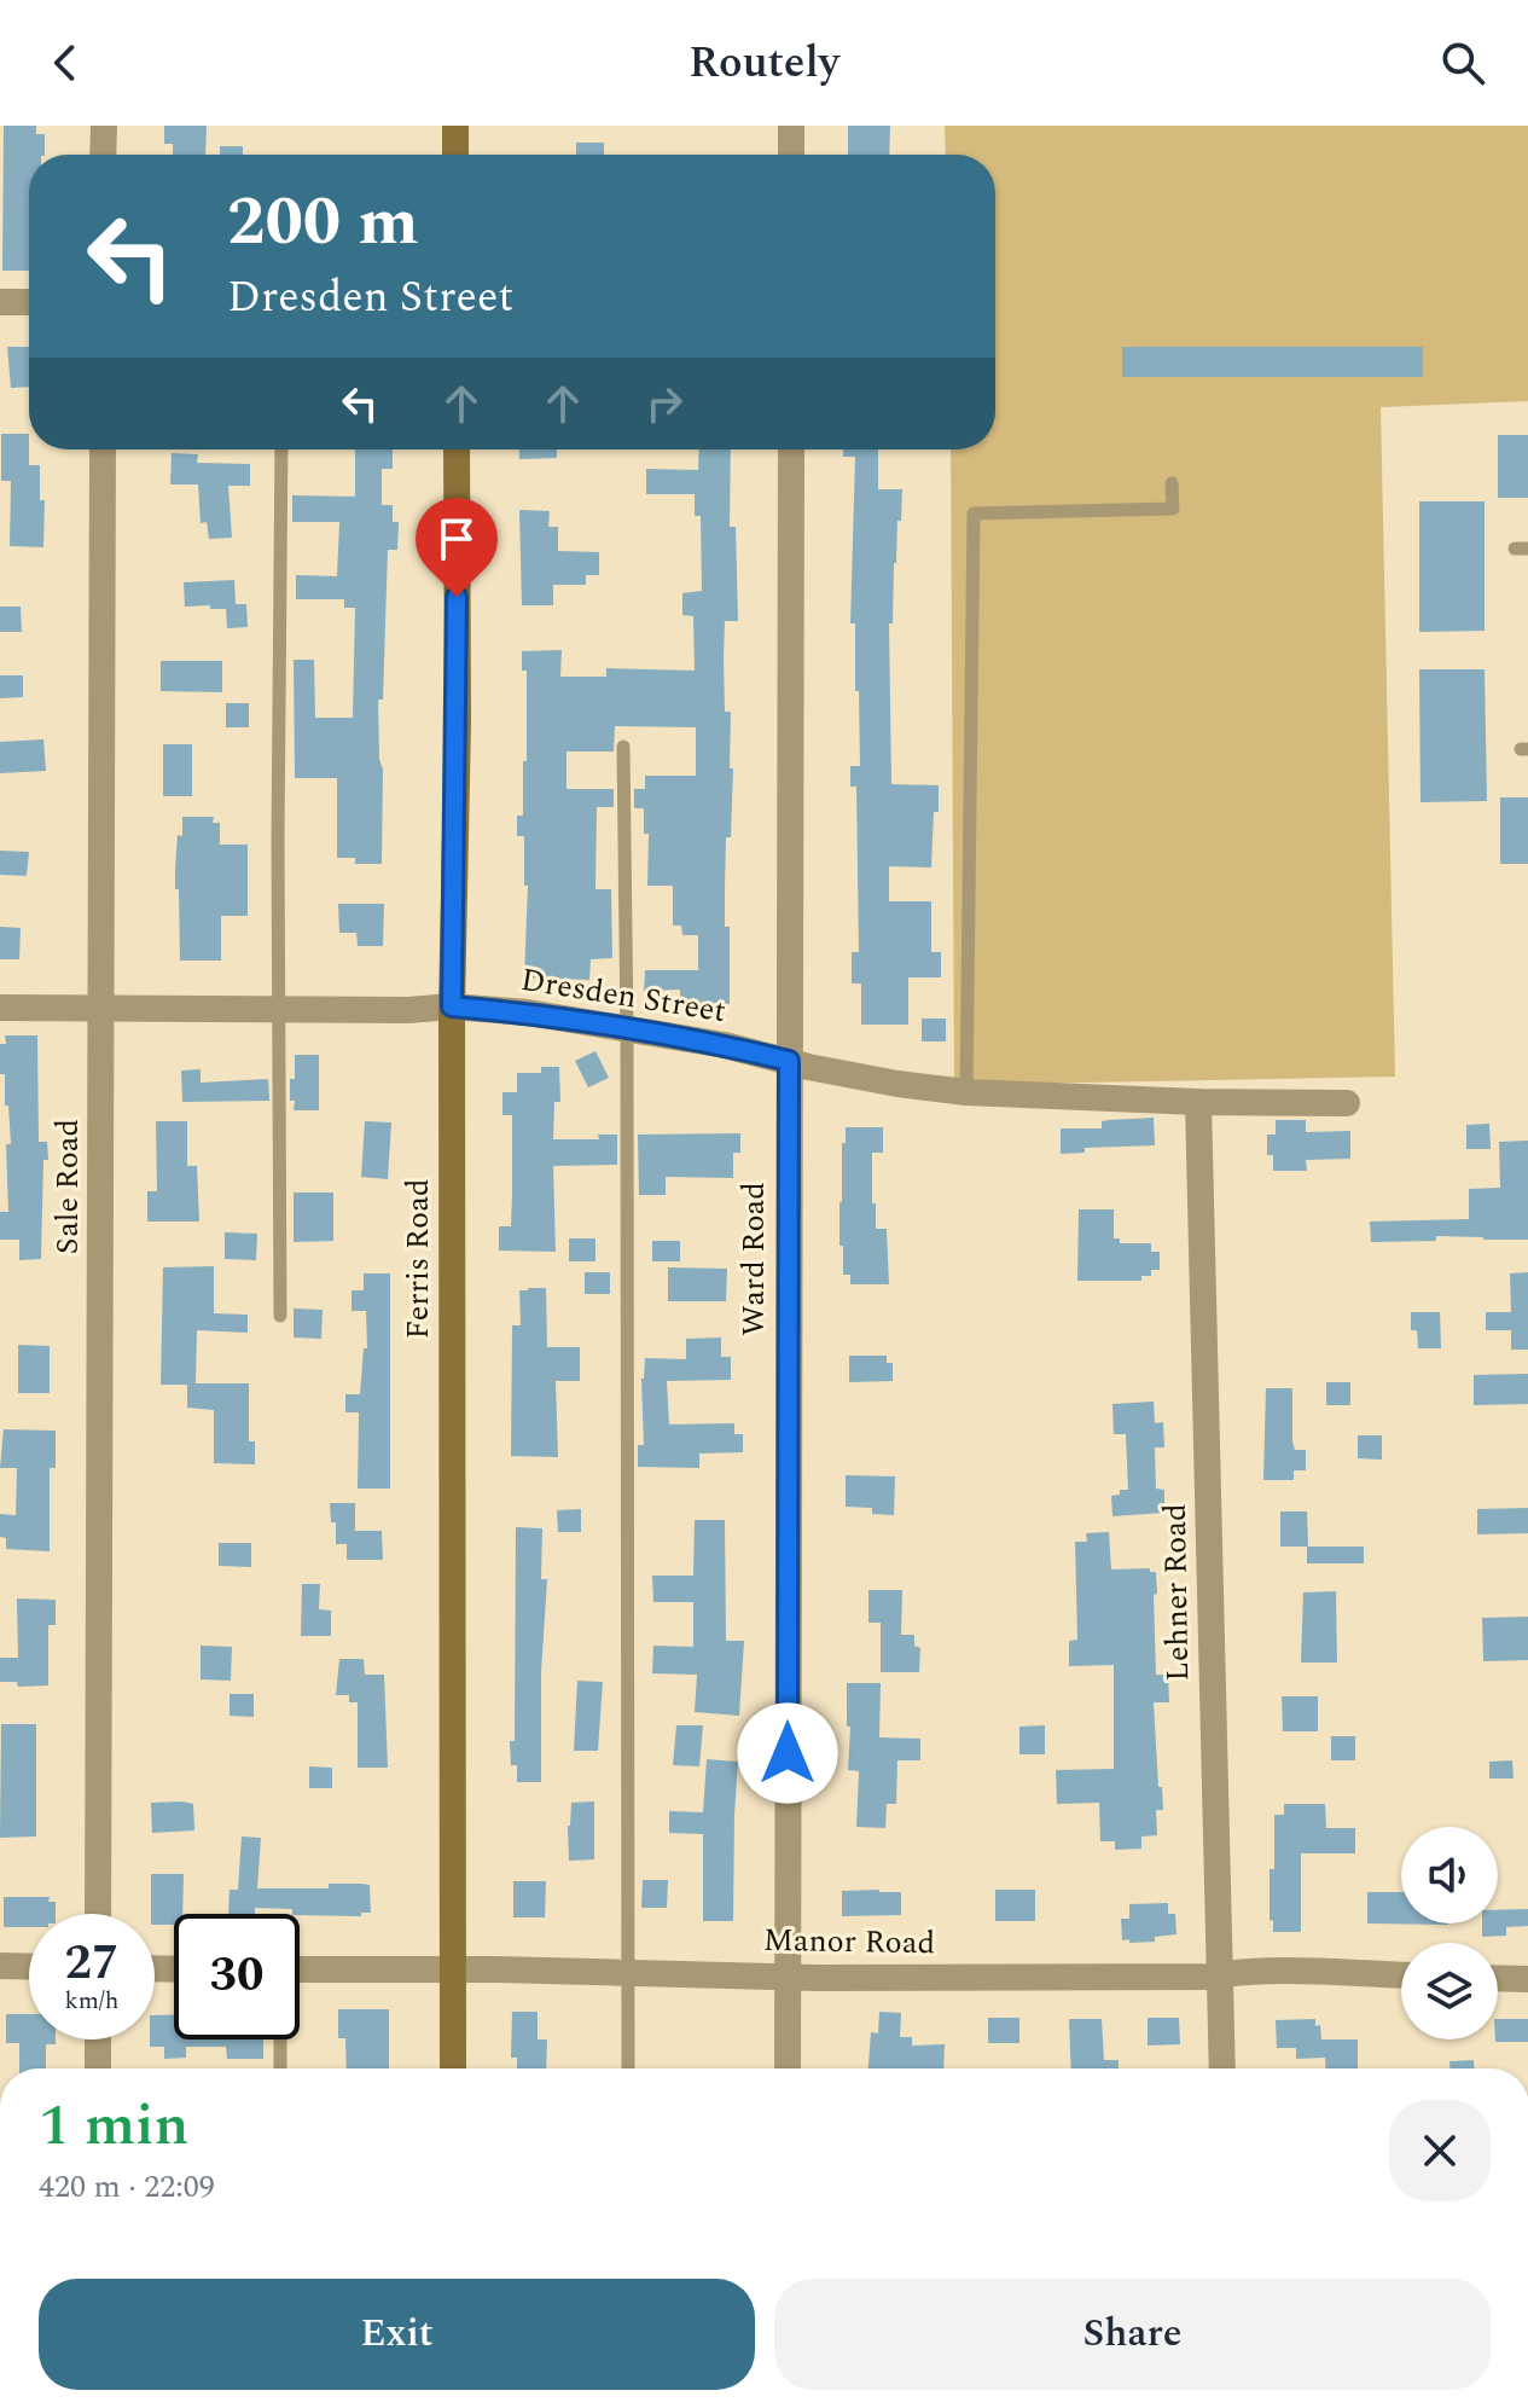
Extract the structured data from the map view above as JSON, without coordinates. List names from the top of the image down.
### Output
{
  "streets": {
    "main road": ["Ferris Road"],
    "street": [
      "Dresden Street",
      "Sale Road",
      "Ward Road",
      "Lehner Road",
      "Manor Road"
    ]
  },
  "crossings": [
    ["Dresden Street", "Sale Road"],
    ["Dresden Street", "Ferris Road"],
    ["Dresden Street", "Ward Road"],
    ["Dresden Street", "Lehner Road"],
    ["Ferris Road", "Manor Road"],
    ["Ward Road", "Manor Road"],
    ["Lehner Road", "Manor Road"]
  ],
  "page": {
    "header": "Routely",
    "turn": ["200 m", "Dresden Street"],
    "speed": "27 km/h",
    "limit": "30",
    "heading": ["1 min", "420 m · 22:09"],
    "buttons": ["Exit", "Share"]
  }
}
